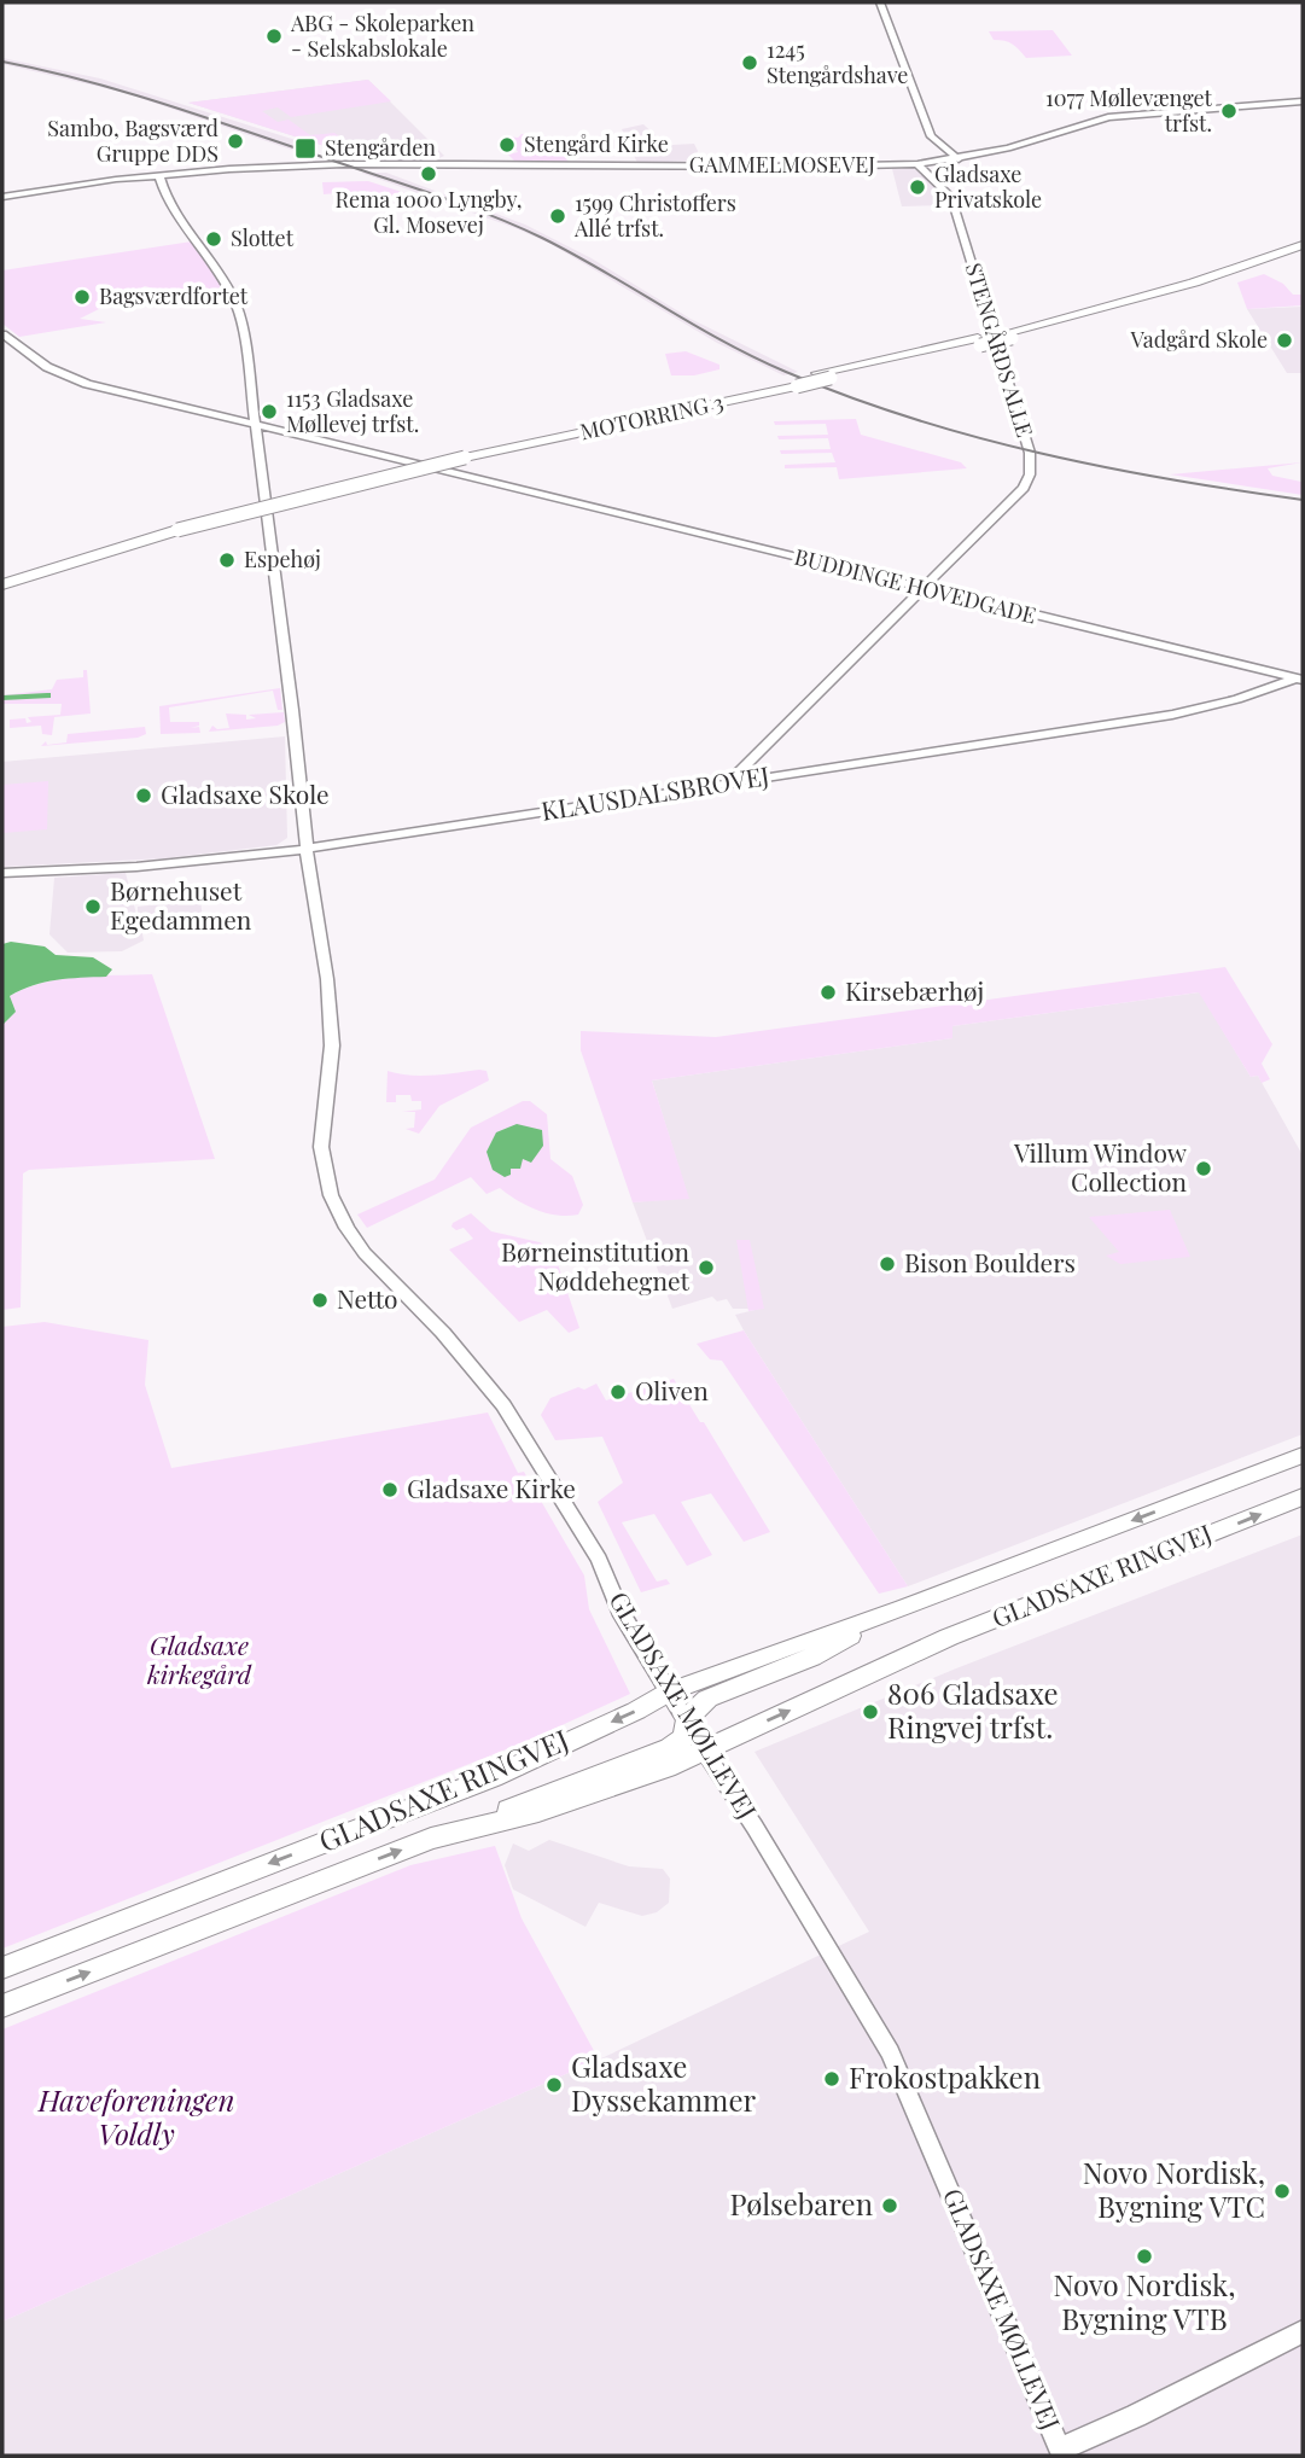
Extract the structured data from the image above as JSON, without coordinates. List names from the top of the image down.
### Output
{
  "streets": {
    "highway": ["MOTORRING 3"],
    "main road": ["GLADSAXE RINGVEJ"],
    "street": [
      "GAMMELMOSEVEJ",
      "STENGÅRDS ALLE",
      "BUDDINGE HOVEDGADE",
      "KLAUSDALSBROVEJ",
      "GLADSAXE MØLLEVEJ"
    ]
  },
  "crossings": [
    ["GAMMELMOSEVEJ", "STENGÅRDS ALLE"],
    ["GAMMELMOSEVEJ", "GLADSAXE MØLLEVEJ"],
    ["STENGÅRDS ALLE", "BUDDINGE HOVEDGADE"],
    ["STENGÅRDS ALLE", "KLAUSDALSBROVEJ"],
    ["BUDDINGE HOVEDGADE", "KLAUSDALSBROVEJ"],
    ["BUDDINGE HOVEDGADE", "GLADSAXE MØLLEVEJ"],
    ["KLAUSDALSBROVEJ", "GLADSAXE MØLLEVEJ"],
    ["GLADSAXE RINGVEJ", "GLADSAXE MØLLEVEJ"]
  ],
  "parks": ["Gladsaxe kirkegård", "Haveforeningen Voldly"],
  "places": {
    "other": [
      "ABG - Skoleparken - Selskabslokale",
      "1245 Stengårdshave",
      "1077 Møllevænget trfst.",
      "Sambo, Bagsværd Gruppe DDS",
      "Stengård Kirke",
      "Rema 1000 Lyngby, Gl. Mosevej",
      "Gladsaxe Privatskole",
      "1599 Christoffers Allé trfst.",
      "Slottet",
      "Bagsværdfortet",
      "Vadgård Skole",
      "1153 Gladsaxe Møllevej trfst.",
      "Espehøj",
      "Gladsaxe Skole",
      "Børnehuset Egedammen",
      "Kirsebærhøj",
      "Villum Window Collection",
      "Bison Boulders",
      "Børneinstitution Nøddehegnet",
      "Netto",
      "Oliven",
      "Gladsaxe Kirke",
      "806 Gladsaxe Ringvej trfst.",
      "Frokostpakken",
      "Gladsaxe Dyssekammer",
      "Novo Nordisk, Bygning VTC",
      "Pølsebaren",
      "Novo Nordisk, Bygning VTB"
    ],
    "transit": ["Stengården"]
  }
}
